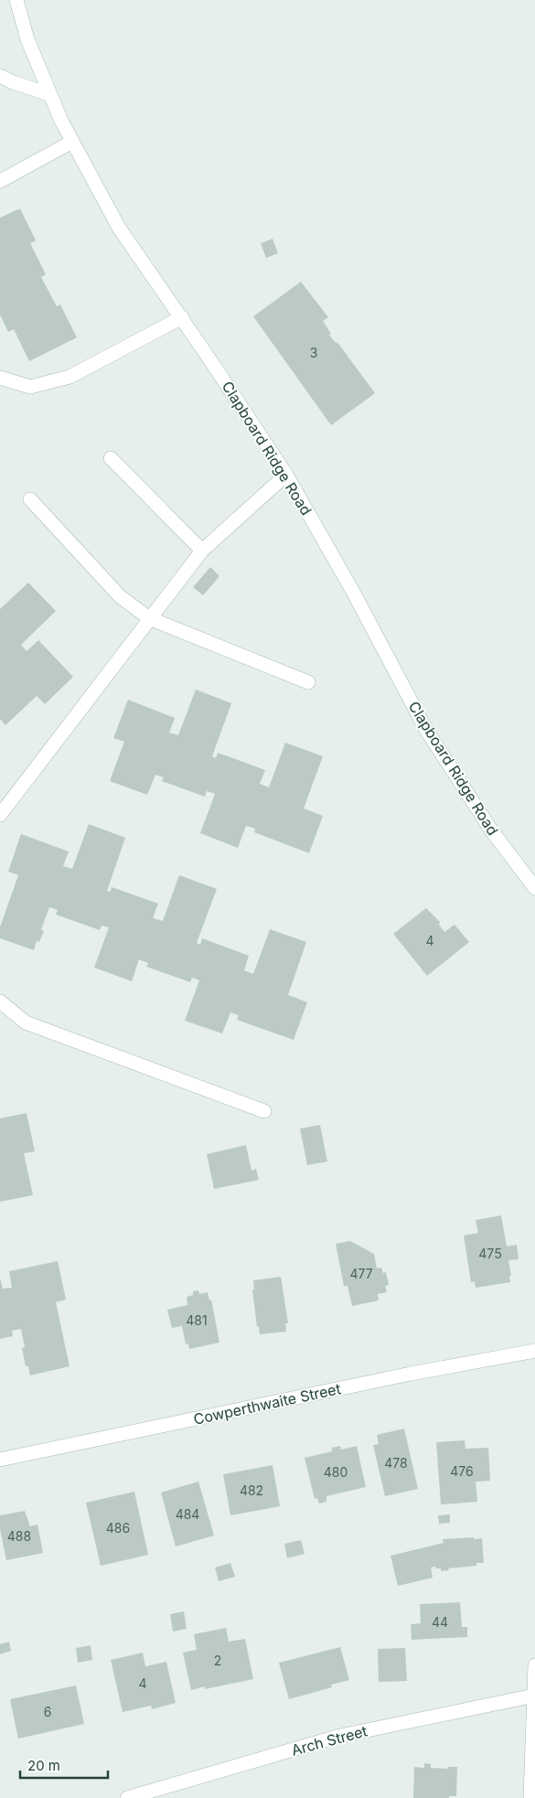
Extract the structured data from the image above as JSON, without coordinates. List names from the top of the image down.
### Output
{
  "streets": {
    "street": ["Clapboard Ridge Road", "Cowperthwaite Street", "Arch Street"]
  },
  "house_numbers": [
    "3",
    "4",
    "475",
    "477",
    "481",
    "478",
    "476",
    "480",
    "482",
    "484",
    "486",
    "488",
    "44",
    "2",
    "4",
    "6"
  ],
  "scale_bar": "20 m"
}
